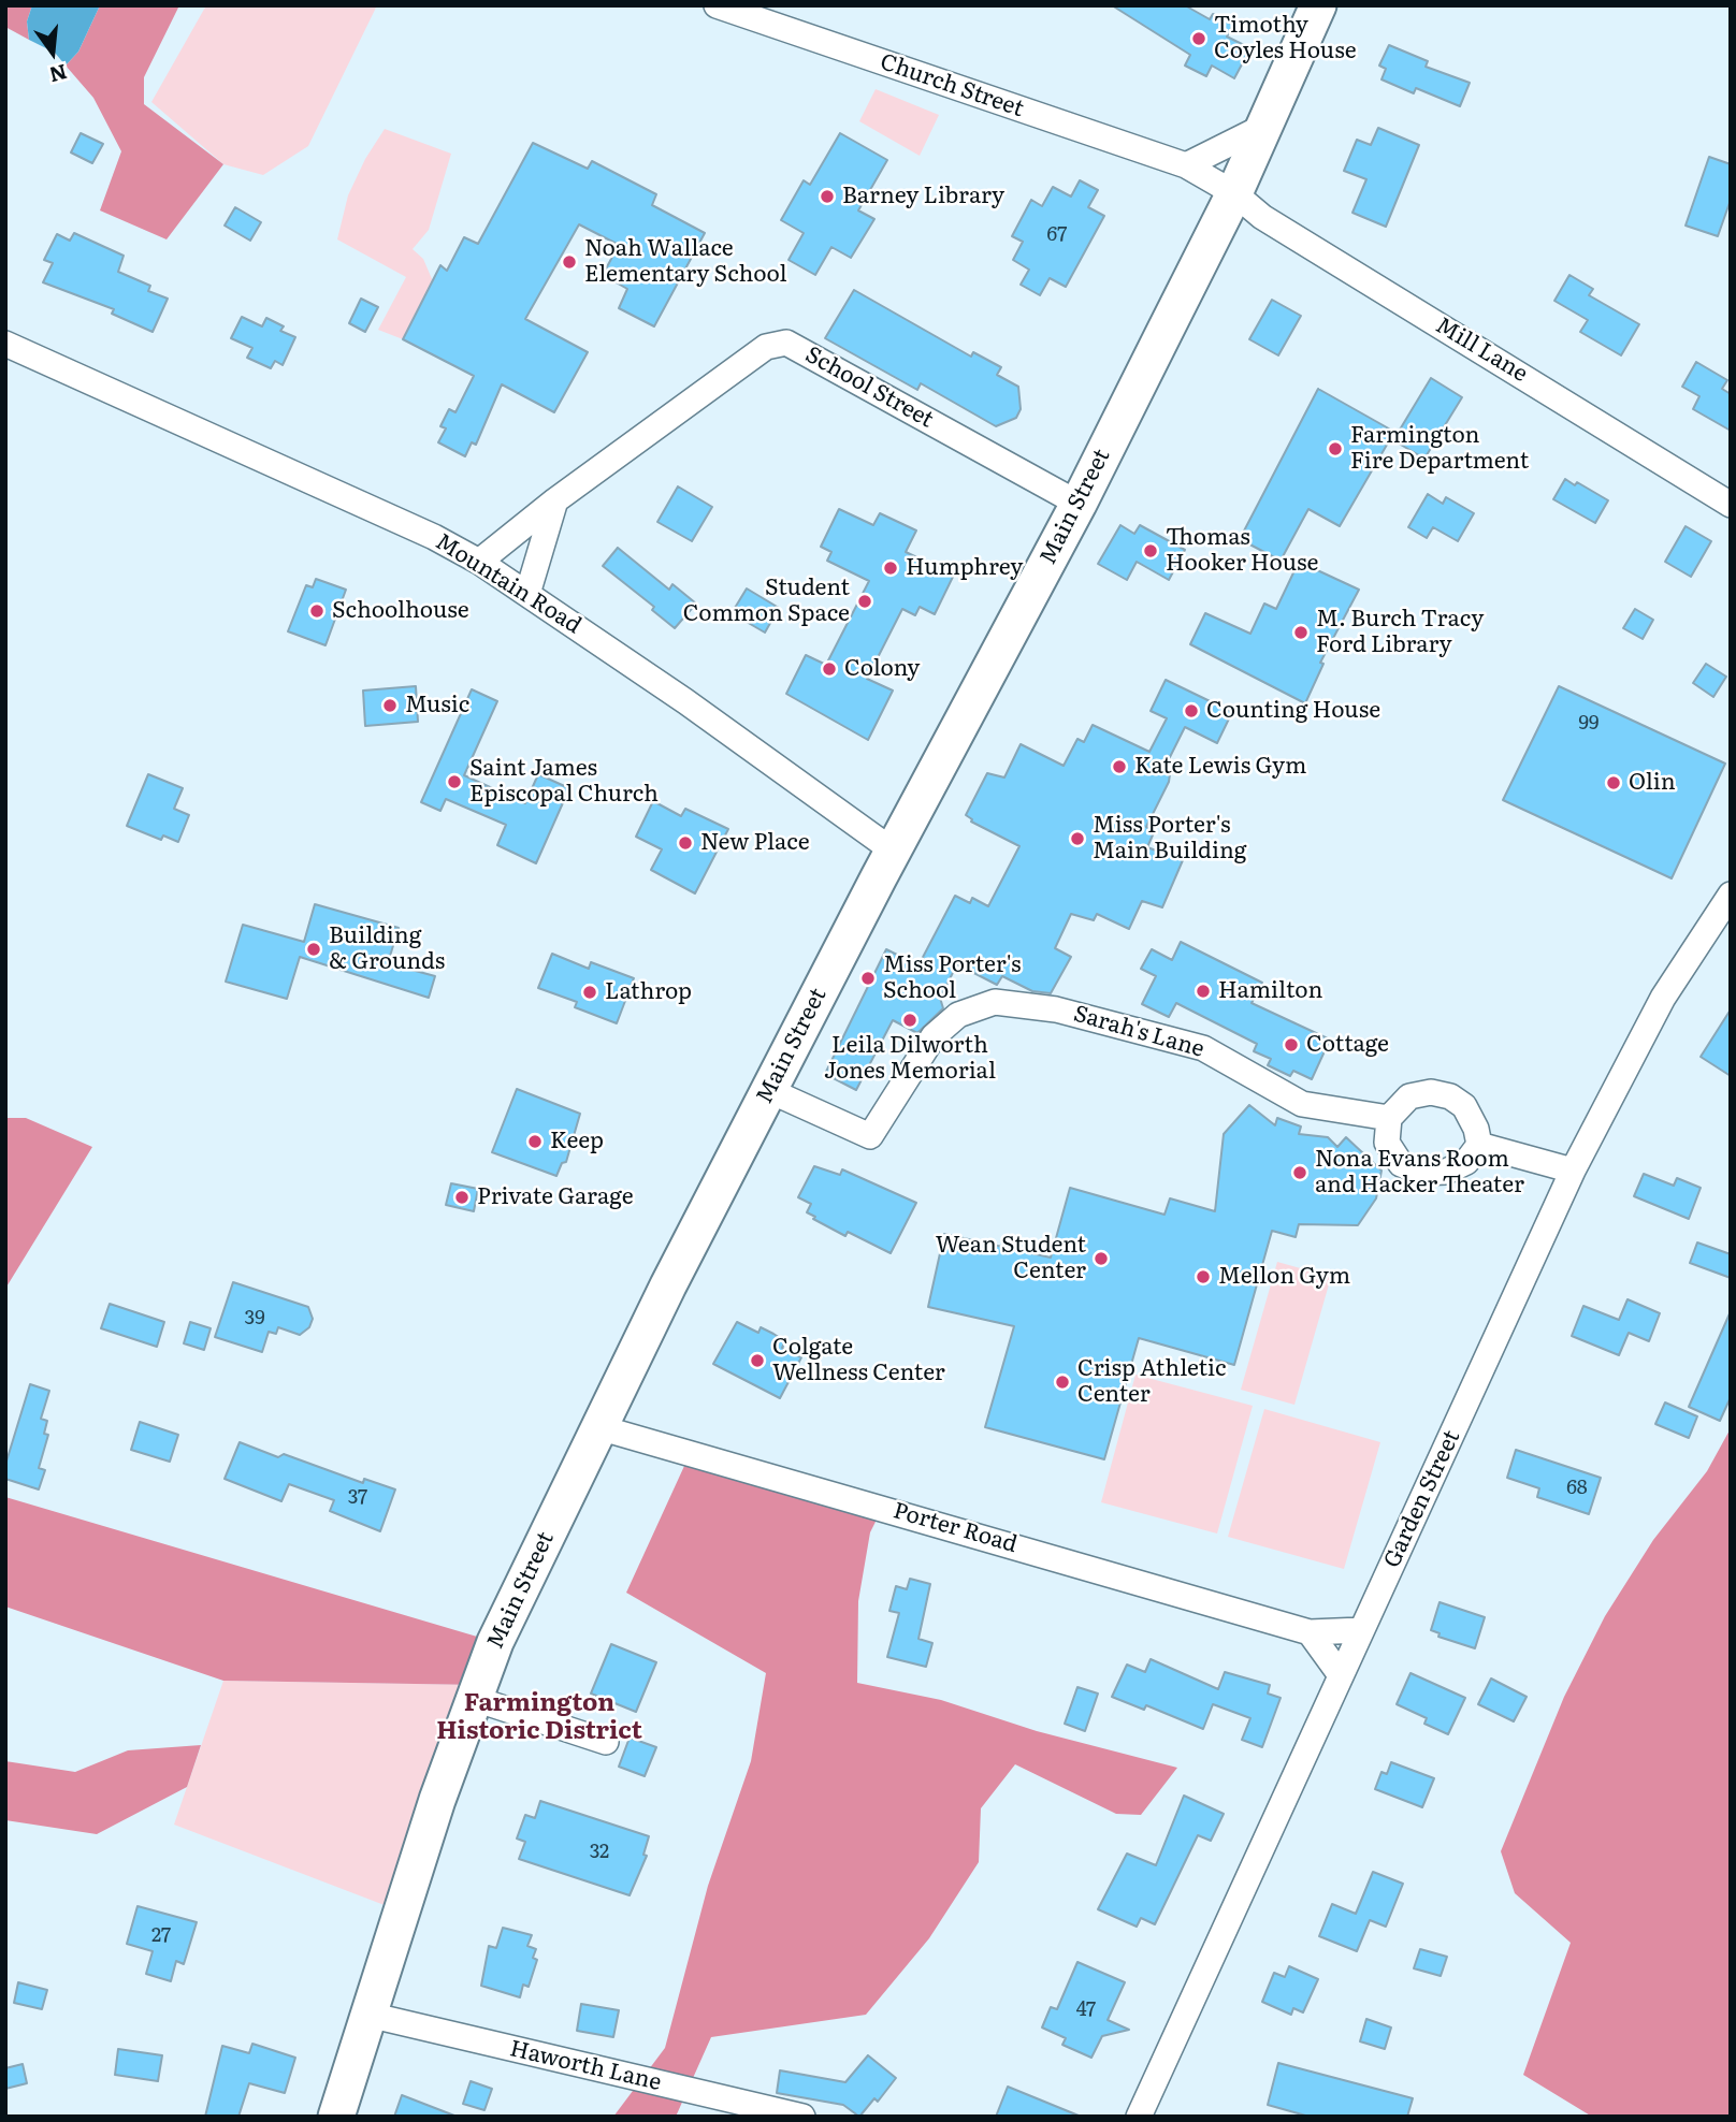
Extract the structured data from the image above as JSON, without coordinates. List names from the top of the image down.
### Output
{
  "streets": {
    "highway": ["Main Street"],
    "street": [
      "Church Street",
      "Mill Lane",
      "School Street",
      "Mountain Road",
      "Sarah's Lane",
      "Garden Street",
      "Porter Road",
      "Haworth Lane"
    ]
  },
  "crossings": [
    ["Church Street", "Mill Lane"],
    ["Church Street", "Main Street"],
    ["Mill Lane", "Main Street"],
    ["School Street", "Main Street"],
    ["School Street", "Mountain Road"],
    ["Main Street", "Mountain Road"],
    ["Main Street", "Sarah's Lane"],
    ["Main Street", "Porter Road"],
    ["Main Street", "Haworth Lane"],
    ["Garden Street", "Porter Road"]
  ],
  "districts": ["Farmington Historic District"],
  "places": [
    "Timothy Coyles House",
    "Barney Library",
    "Noah Wallace Elementary School",
    "Farmington Fire Department",
    "Thomas Hooker House",
    "Humphrey",
    "Student Common Space",
    "Schoolhouse",
    "M. Burch Tracy Ford Library",
    "Colony",
    "Music",
    "Counting House",
    "Kate Lewis Gym",
    "Saint James Episcopal Church",
    "Olin",
    "Miss Porter's Main Building",
    "New Place",
    "Building & Grounds",
    "Miss Porter's School",
    "Hamilton",
    "Lathrop",
    "Leila Dilworth Jones Memorial",
    "Cottage",
    "Keep",
    "Nona Evans Room and Hacker Theater",
    "Private Garage",
    "Wean Student Center",
    "Mellon Gym",
    "Colgate Wellness Center",
    "Crisp Athletic Center"
  ],
  "house_numbers": [
    "67",
    "99",
    "39",
    "68",
    "37",
    "32",
    "27",
    "47"
  ],
  "north": "bottom"
}
